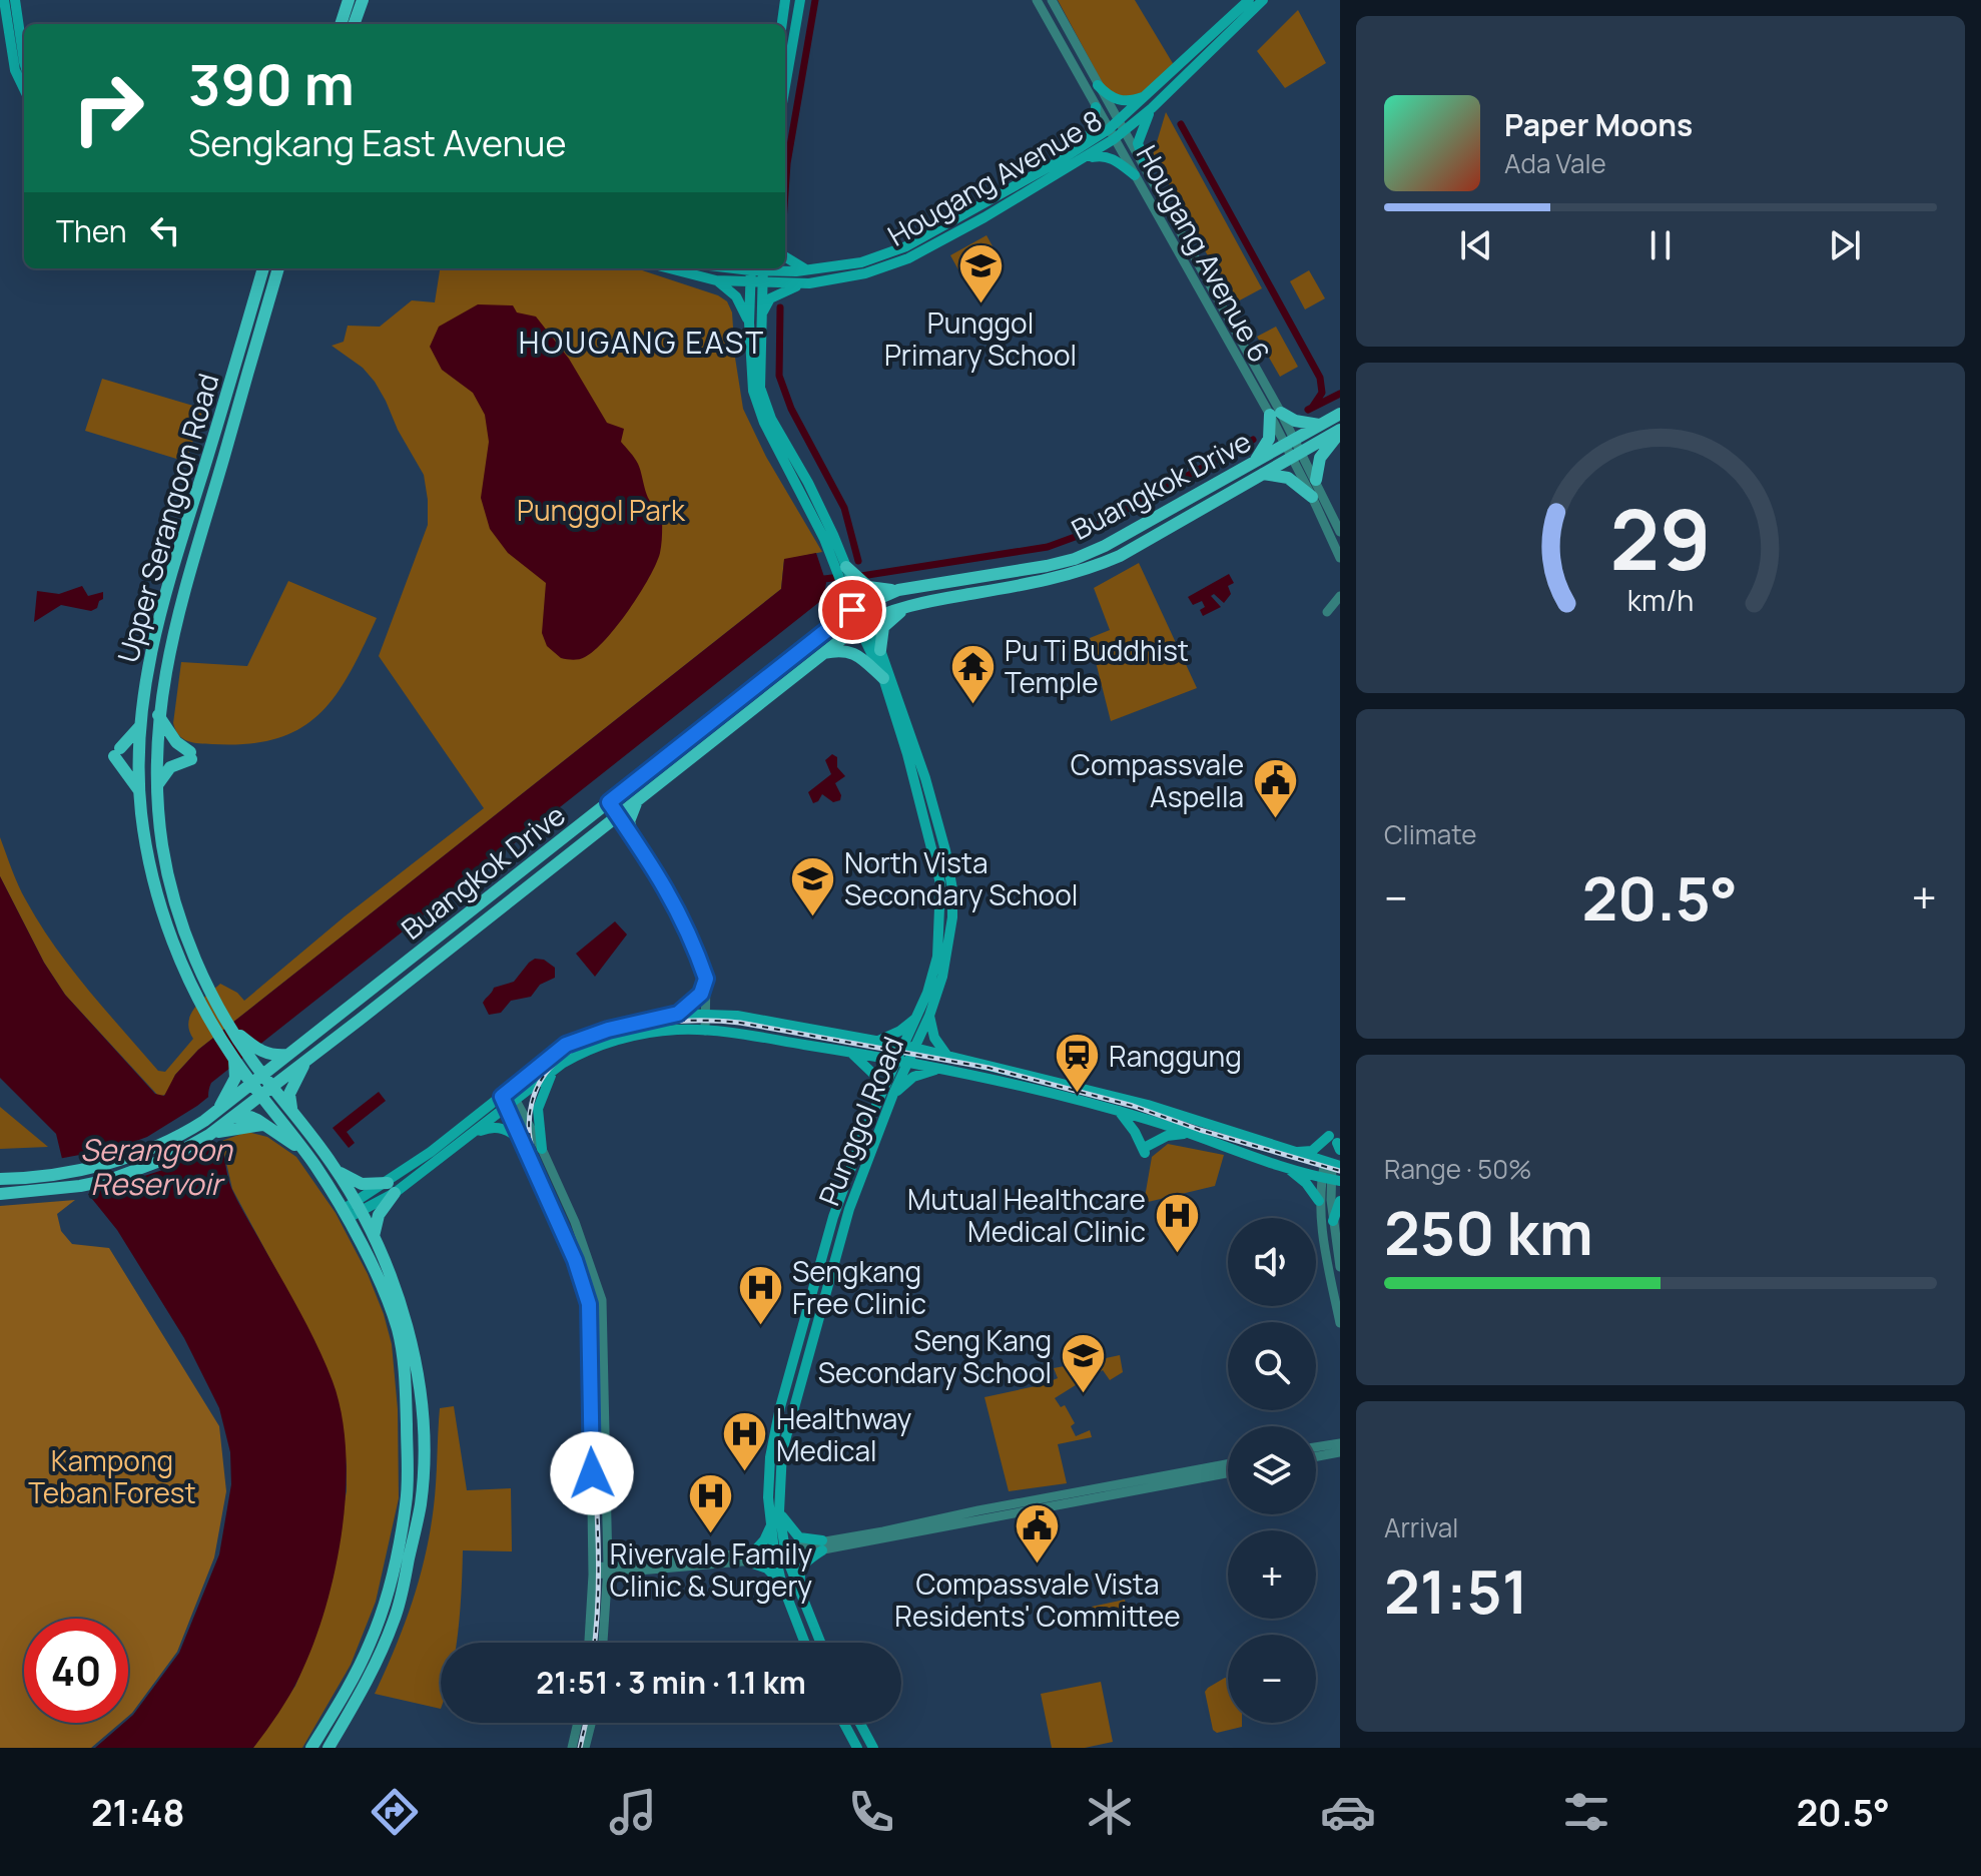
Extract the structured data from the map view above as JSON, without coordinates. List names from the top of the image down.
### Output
{
  "streets": {
    "main road": [
      "Hougang Avenue 8",
      "Buangkok Drive",
      "Upper Serangoon Road",
      "Punggol Road"
    ],
    "street": ["Hougang Avenue 6"]
  },
  "crossings": [
    ["Hougang Avenue 8", "Hougang Avenue 6"],
    ["Hougang Avenue 6", "Buangkok Drive"],
    ["Buangkok Drive", "Upper Serangoon Road"],
    ["Buangkok Drive", "Punggol Road"]
  ],
  "districts": ["HOUGANG EAST"],
  "water": ["Serangoon Reservoir"],
  "parks": ["Punggol Park", "Kampong Teban Forest"],
  "places": {
    "school or university": ["Punggol Primary School", "North Vista Secondary School", "Seng Kang Secondary School"],
    "temple": ["Pu Ti Buddhist Temple"],
    "public building": ["Compassvale Aspella", "Compassvale Vista Residents' Committee"],
    "station": ["Ranggung"],
    "hospital": [
      "Mutual Healthcare Medical Clinic",
      "Sengkang Free Clinic",
      "Healthway Medical",
      "Rivervale Family Clinic & Surgery"
    ]
  },
  "page": {
    "turn": ["390 m", "Sengkang East Avenue"],
    "song": ["Paper Moons", "Ada Vale"],
    "then": "Then",
    "tile": [
      "Climate",
      ["Range · 50%", "250 km"],
      ["Arrival", "21:51"]
    ],
    "heat": ["−", "20.5°", "+"],
    "map_buttons": ["+", "−"],
    "limit": "40",
    "trip": "21:51 · 3 min · 1.1 km",
    "tabs": ["21:48", "20.5°"],
    "gauge": ["29", "km/h"]
  }
}
